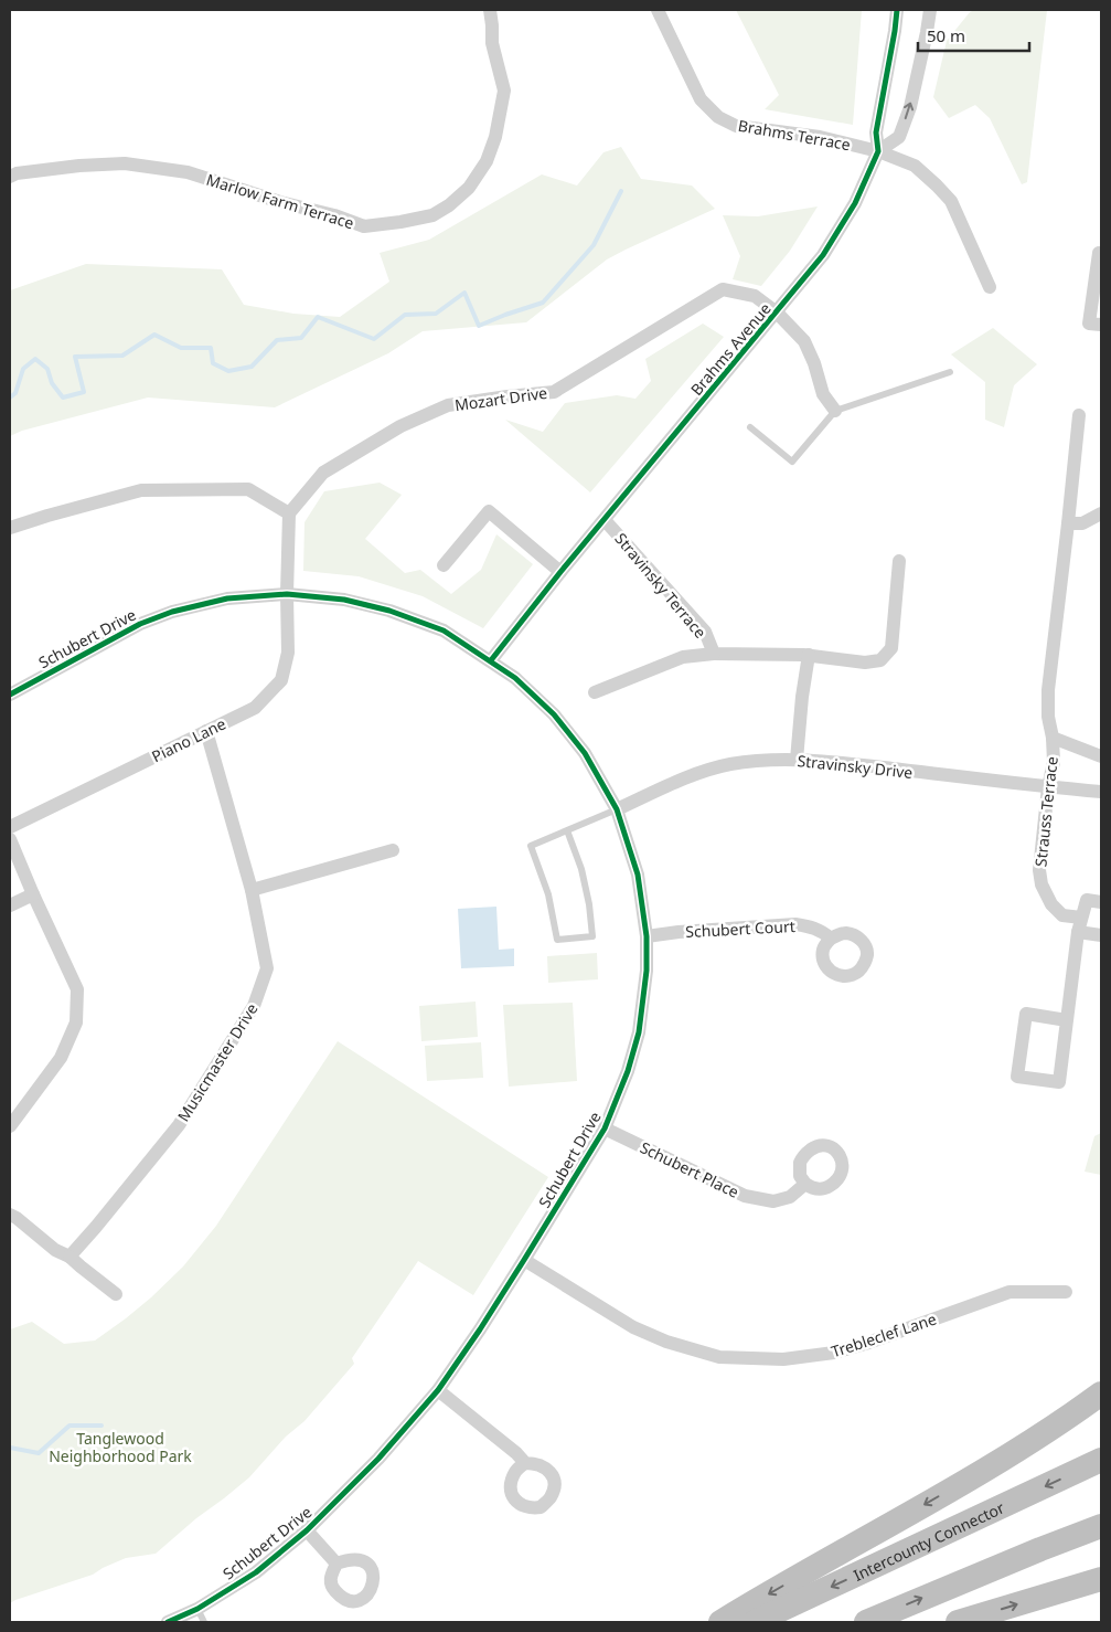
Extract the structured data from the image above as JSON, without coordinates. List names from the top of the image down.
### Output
{
  "streets": {
    "highway": ["Intercounty Connector"],
    "street": [
      "Brahms Terrace",
      "Marlow Farm Terrace",
      "Brahms Avenue",
      "Mozart Drive",
      "Stravinsky Terrace",
      "Schubert Drive",
      "Piano Lane",
      "Stravinsky Drive",
      "Strauss Terrace",
      "Schubert Court",
      "Musicmaster Drive",
      "Schubert Place",
      "Trebleclef Lane"
    ]
  },
  "crossings": [
    ["Brahms Terrace", "Brahms Avenue"],
    ["Brahms Avenue", "Mozart Drive"],
    ["Brahms Avenue", "Stravinsky Terrace"],
    ["Brahms Avenue", "Schubert Drive"],
    ["Schubert Drive", "Piano Lane"],
    ["Schubert Drive", "Stravinsky Drive"],
    ["Schubert Drive", "Schubert Court"],
    ["Schubert Drive", "Schubert Place"],
    ["Schubert Drive", "Trebleclef Lane"],
    ["Piano Lane", "Musicmaster Drive"],
    ["Stravinsky Drive", "Strauss Terrace"]
  ],
  "parks": ["Tanglewood Neighborhood Park"],
  "scale_bar": "50 m"
}
